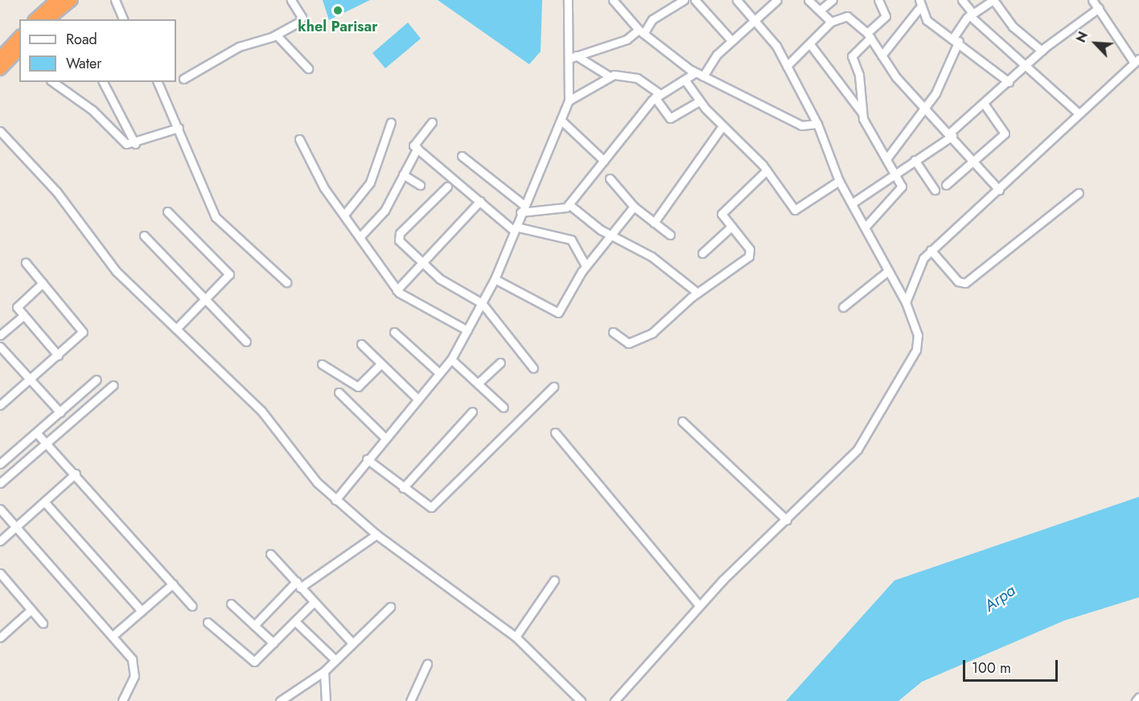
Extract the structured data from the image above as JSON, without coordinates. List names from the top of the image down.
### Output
{
  "water": ["Arpa"],
  "places": ["khel Parisar"],
  "legend": ["Road", "Water"],
  "scale_bar": "100 m",
  "north": "top left"
}
